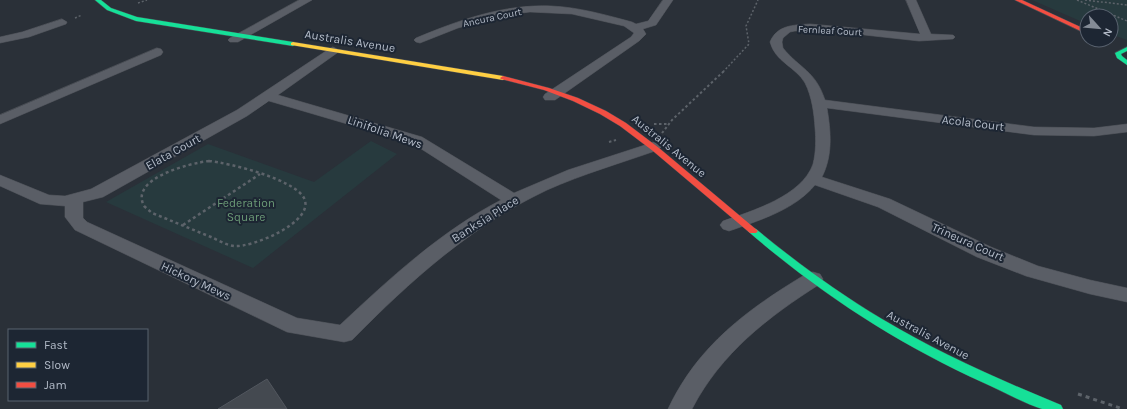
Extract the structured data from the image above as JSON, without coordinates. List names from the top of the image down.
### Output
{
  "streets": {
    "street": [
      "Ancura Court",
      "Fernleaf Court",
      "Australis Avenue",
      "Acola Court",
      "Linifolia Mews",
      "Elata Court",
      "Banksia Place",
      "Trineura Court",
      "Hickory Mews"
    ]
  },
  "crossings": [
    ["Fernleaf Court", "Australis Avenue"],
    ["Fernleaf Court", "Acola Court"],
    ["Fernleaf Court", "Trineura Court"],
    ["Australis Avenue", "Elata Court"],
    ["Australis Avenue", "Banksia Place"],
    ["Linifolia Mews", "Elata Court"],
    ["Linifolia Mews", "Banksia Place"],
    ["Elata Court", "Hickory Mews"],
    ["Banksia Place", "Hickory Mews"]
  ],
  "parks": ["Federation Square"],
  "legend": ["Fast", "Slow", "Jam"],
  "north": "bottom right"
}
